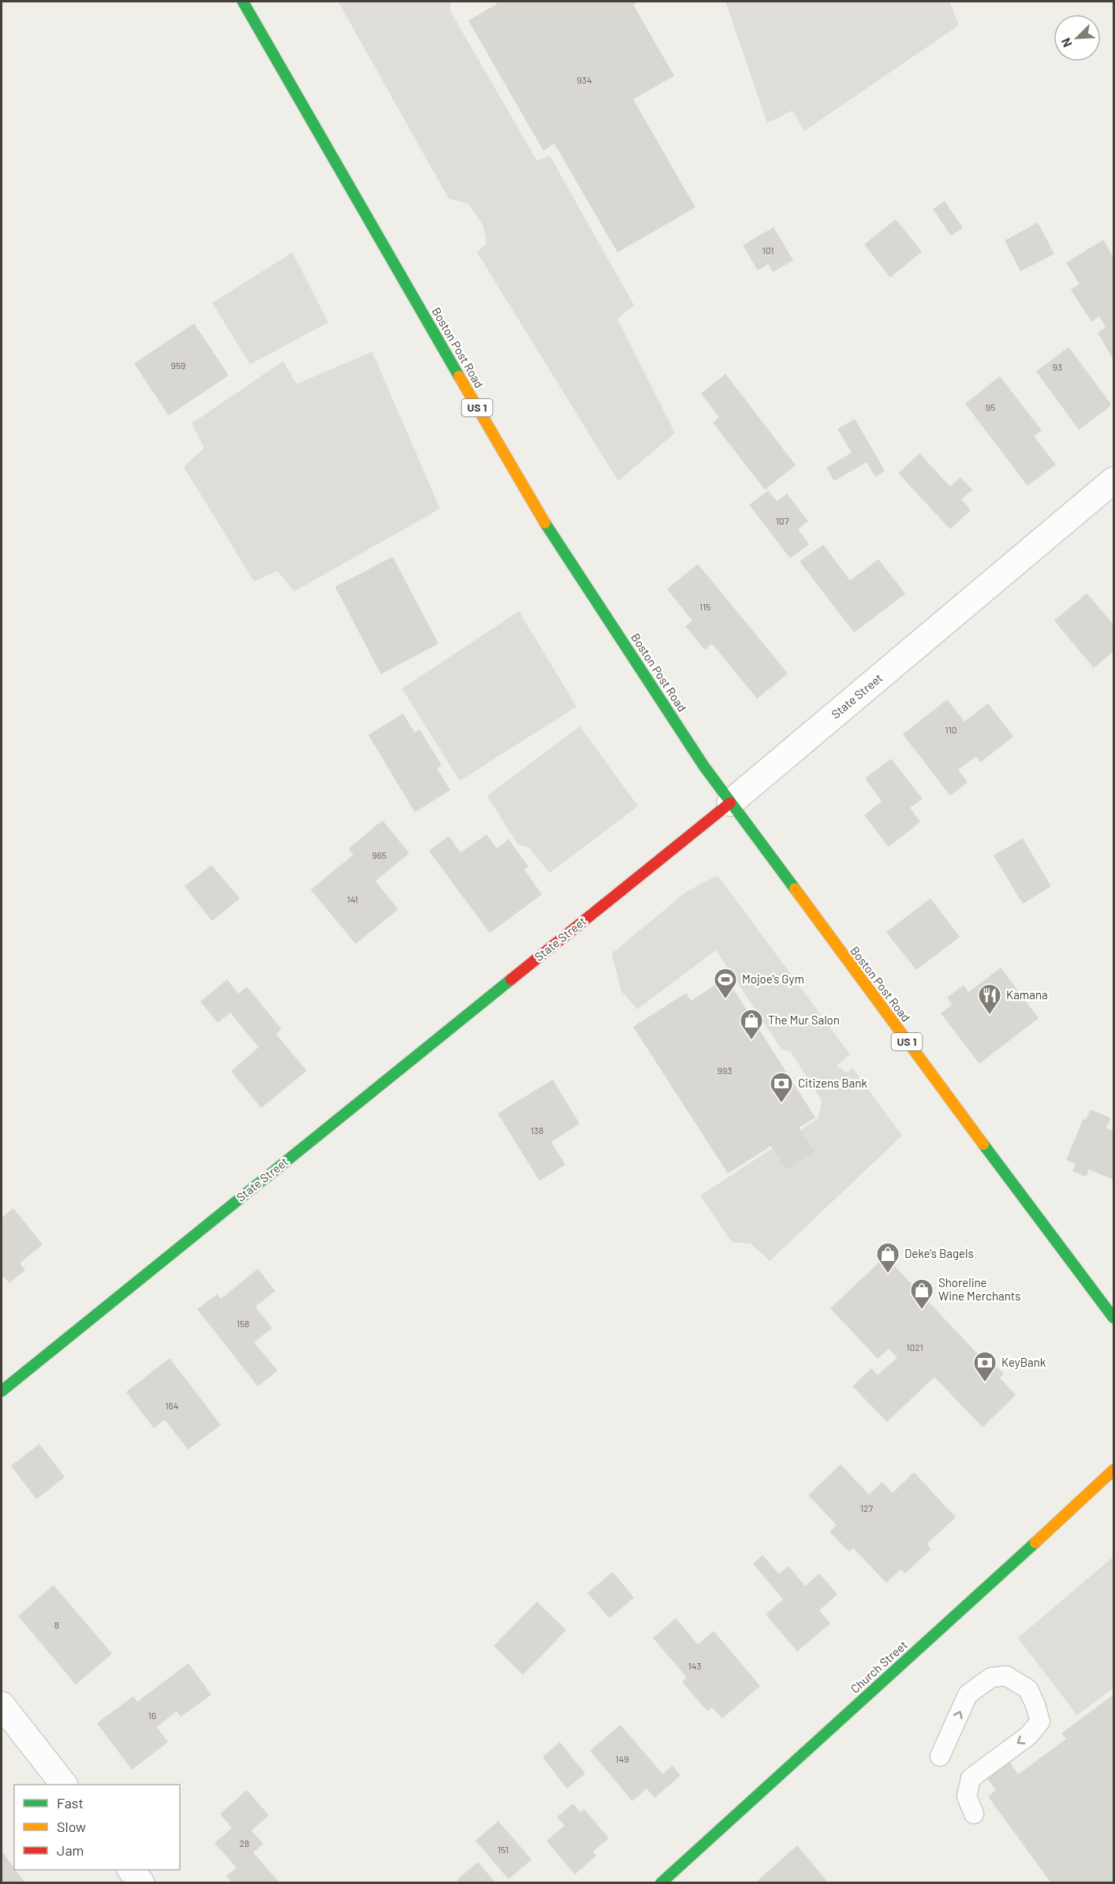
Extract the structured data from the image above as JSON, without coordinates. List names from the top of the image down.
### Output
{
  "streets": {
    "main road": [
      "Boston Post Road",
      "US 1",
      "State Street",
      "Church Street"
    ]
  },
  "crossings": [
    ["Boston Post Road", "State Street"]
  ],
  "places": {
    "sports": ["Mojoe's Gym"],
    "restaurant": ["Kamana"],
    "shop": ["The Mur Salon", "Deke's Bagels", "Shoreline Wine Merchants"],
    "bank": ["Citizens Bank", "KeyBank"]
  },
  "house_numbers": [
    "934",
    "101",
    "959",
    "93",
    "95",
    "107",
    "115",
    "110",
    "965",
    "141",
    "993",
    "138",
    "158",
    "1021",
    "164",
    "127",
    "8",
    "143",
    "16",
    "149",
    "28",
    "151"
  ],
  "legend": ["Fast", "Slow", "Jam"],
  "north": "bottom left"
}
